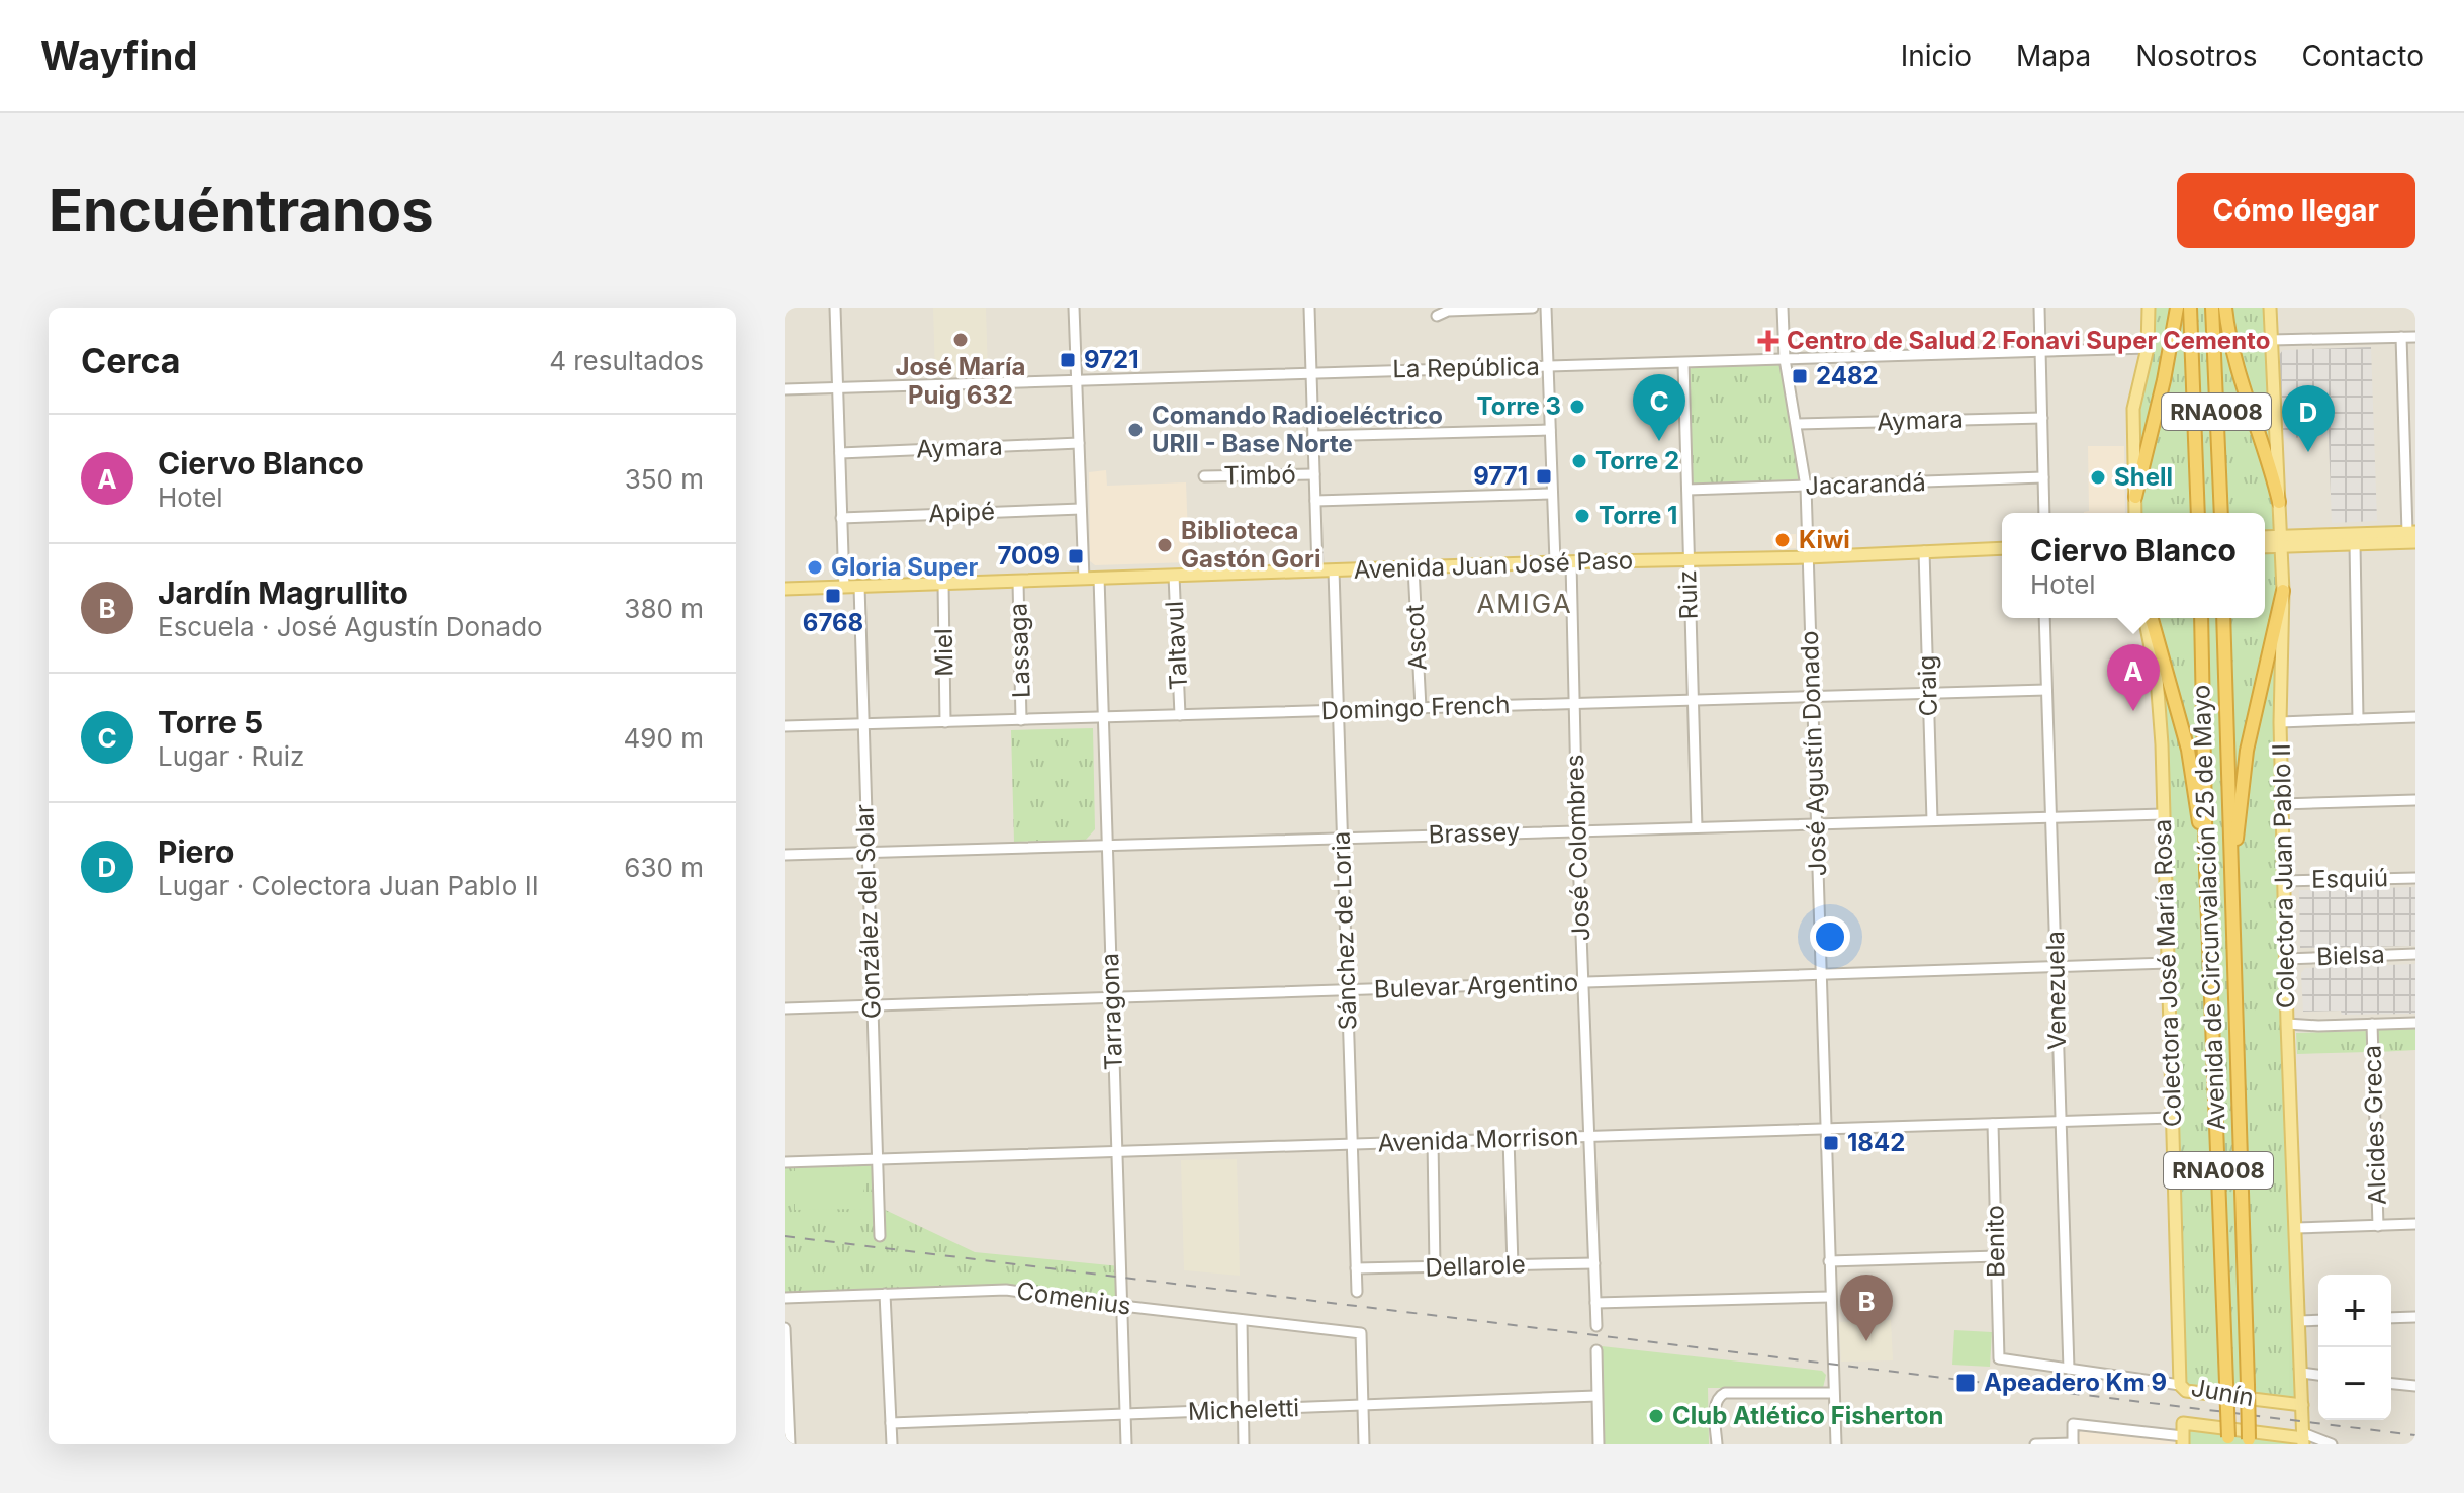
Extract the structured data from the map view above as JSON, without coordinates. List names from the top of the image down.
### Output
{
  "streets": {
    "highway": ["RNA008", "Avenida de Circunvalación 25 de Mayo"],
    "main road": [
      "Avenida Juan José Paso",
      "Colectora Juan Pablo II",
      "Colectora José María Rosa",
      "Junín"
    ],
    "street": [
      "La República",
      "Aymara",
      "Timbó",
      "Jacarandá",
      "Apipé",
      "Ruiz",
      "Ascot",
      "Taltavul",
      "Lassaga",
      "Miel",
      "Craig",
      "Domingo French",
      "José Agustín Donado",
      "Brassey",
      "José Colombres",
      "Esquiú",
      "González del Solar",
      "Sánchez de Loria",
      "Bielsa",
      "Bulevar Argentino",
      "Venezuela",
      "Tarragona",
      "Alcides Greca",
      "Avenida Morrison",
      "Benito",
      "Dellarole",
      "Comenius",
      "Micheletti"
    ]
  },
  "crossings": [
    ["La República", "Ruiz"],
    ["La República", "José Agustín Donado"],
    ["Aymara", "José Agustín Donado"],
    ["Jacarandá", "Ruiz"],
    ["Jacarandá", "José Agustín Donado"],
    ["Avenida Juan José Paso", "Ruiz"],
    ["Avenida Juan José Paso", "Ascot"],
    ["Avenida Juan José Paso", "Taltavul"],
    ["Avenida Juan José Paso", "Lassaga"],
    ["Avenida Juan José Paso", "Miel"],
    ["Avenida Juan José Paso", "Craig"],
    ["Avenida Juan José Paso", "José Agustín Donado"],
    ["Avenida Juan José Paso", "José Colombres"],
    ["Avenida Juan José Paso", "González del Solar"],
    ["Avenida Juan José Paso", "Sánchez de Loria"],
    ["Avenida Juan José Paso", "Tarragona"],
    ["Ruiz", "Domingo French"],
    ["Ruiz", "Brassey"],
    ["Ascot", "Domingo French"],
    ["Taltavul", "Domingo French"],
    ["Lassaga", "Domingo French"],
    ["Miel", "Domingo French"],
    ["Craig", "Domingo French"],
    ["Craig", "Brassey"],
    ["Domingo French", "José Agustín Donado"],
    ["Domingo French", "José Colombres"],
    ["Domingo French", "González del Solar"],
    ["Domingo French", "Sánchez de Loria"],
    ["Domingo French", "Venezuela"],
    ["Domingo French", "Tarragona"],
    ["José Agustín Donado", "Brassey"],
    ["José Agustín Donado", "Bulevar Argentino"],
    ["José Agustín Donado", "Avenida Morrison"],
    ["Brassey", "José Colombres"],
    ["Brassey", "González del Solar"],
    ["Brassey", "Sánchez de Loria"],
    ["Brassey", "Colectora José María Rosa"],
    ["Brassey", "Venezuela"],
    ["Brassey", "Tarragona"],
    ["José Colombres", "Bulevar Argentino"],
    ["José Colombres", "Avenida Morrison"],
    ["José Colombres", "Dellarole"],
    ["Colectora Juan Pablo II", "Esquiú"],
    ["Colectora Juan Pablo II", "Bielsa"],
    ["Colectora Juan Pablo II", "Junín"],
    ["González del Solar", "Bulevar Argentino"],
    ["González del Solar", "Avenida Morrison"],
    ["Sánchez de Loria", "Bulevar Argentino"],
    ["Sánchez de Loria", "Avenida Morrison"],
    ["Sánchez de Loria", "Dellarole"],
    ["Colectora José María Rosa", "Bulevar Argentino"],
    ["Colectora José María Rosa", "Avenida Morrison"],
    ["Colectora José María Rosa", "Junín"],
    ["Bulevar Argentino", "Venezuela"],
    ["Bulevar Argentino", "Tarragona"],
    ["Venezuela", "Avenida Morrison"],
    ["Venezuela", "Junín"],
    ["Tarragona", "Avenida Morrison"],
    ["Tarragona", "Comenius"],
    ["Tarragona", "Micheletti"],
    ["Avenida Morrison", "Benito"],
    ["Benito", "Junín"],
    ["Comenius", "Micheletti"]
  ],
  "districts": ["AMIGA"],
  "places": {
    "other": [
      "José María Puig 632",
      "Torre 3",
      "Comando Radioeléctrico URII - Base Norte",
      "Torre 2",
      "Shell",
      "Torre 1",
      "Kiwi",
      "Biblioteca Gastón Gori",
      "Gloria Super",
      "Club Atlético Fisherton"
    ],
    "health": ["Centro de Salud 2 Fonavi Super Cemento"],
    "transit": [
      "9721",
      "2482",
      "9771",
      "7009",
      "6768",
      "1842",
      "Apeadero Km 9"
    ]
  },
  "page": {
    "header": "Wayfind",
    "nav": [
      "Inicio",
      "Mapa",
      "Nosotros",
      "Contacto"
    ],
    "buttons": "Cómo llegar",
    "title": "Encuéntranos",
    "heading": ["Cerca", "4 resultados"],
    "pins": [
      "C",
      "D",
      "A",
      "B"
    ],
    "list": [
      {
        "mark": "A",
        "name": "Ciervo Blanco",
        "note": "Hotel",
        "value": "350 m"
      },
      {
        "mark": "B",
        "name": "Jardín Magrullito",
        "note": "Escuela · José Agustín Donado",
        "value": "380 m"
      },
      {
        "mark": "C",
        "name": "Torre 5",
        "note": "Lugar · Ruiz",
        "value": "490 m"
      },
      {
        "mark": "D",
        "name": "Piero",
        "note": "Lugar · Colectora Juan Pablo II",
        "value": "630 m"
      }
    ],
    "popup": ["Ciervo Blanco", "Hotel"],
    "map_buttons": ["+", "−"]
  }
}
